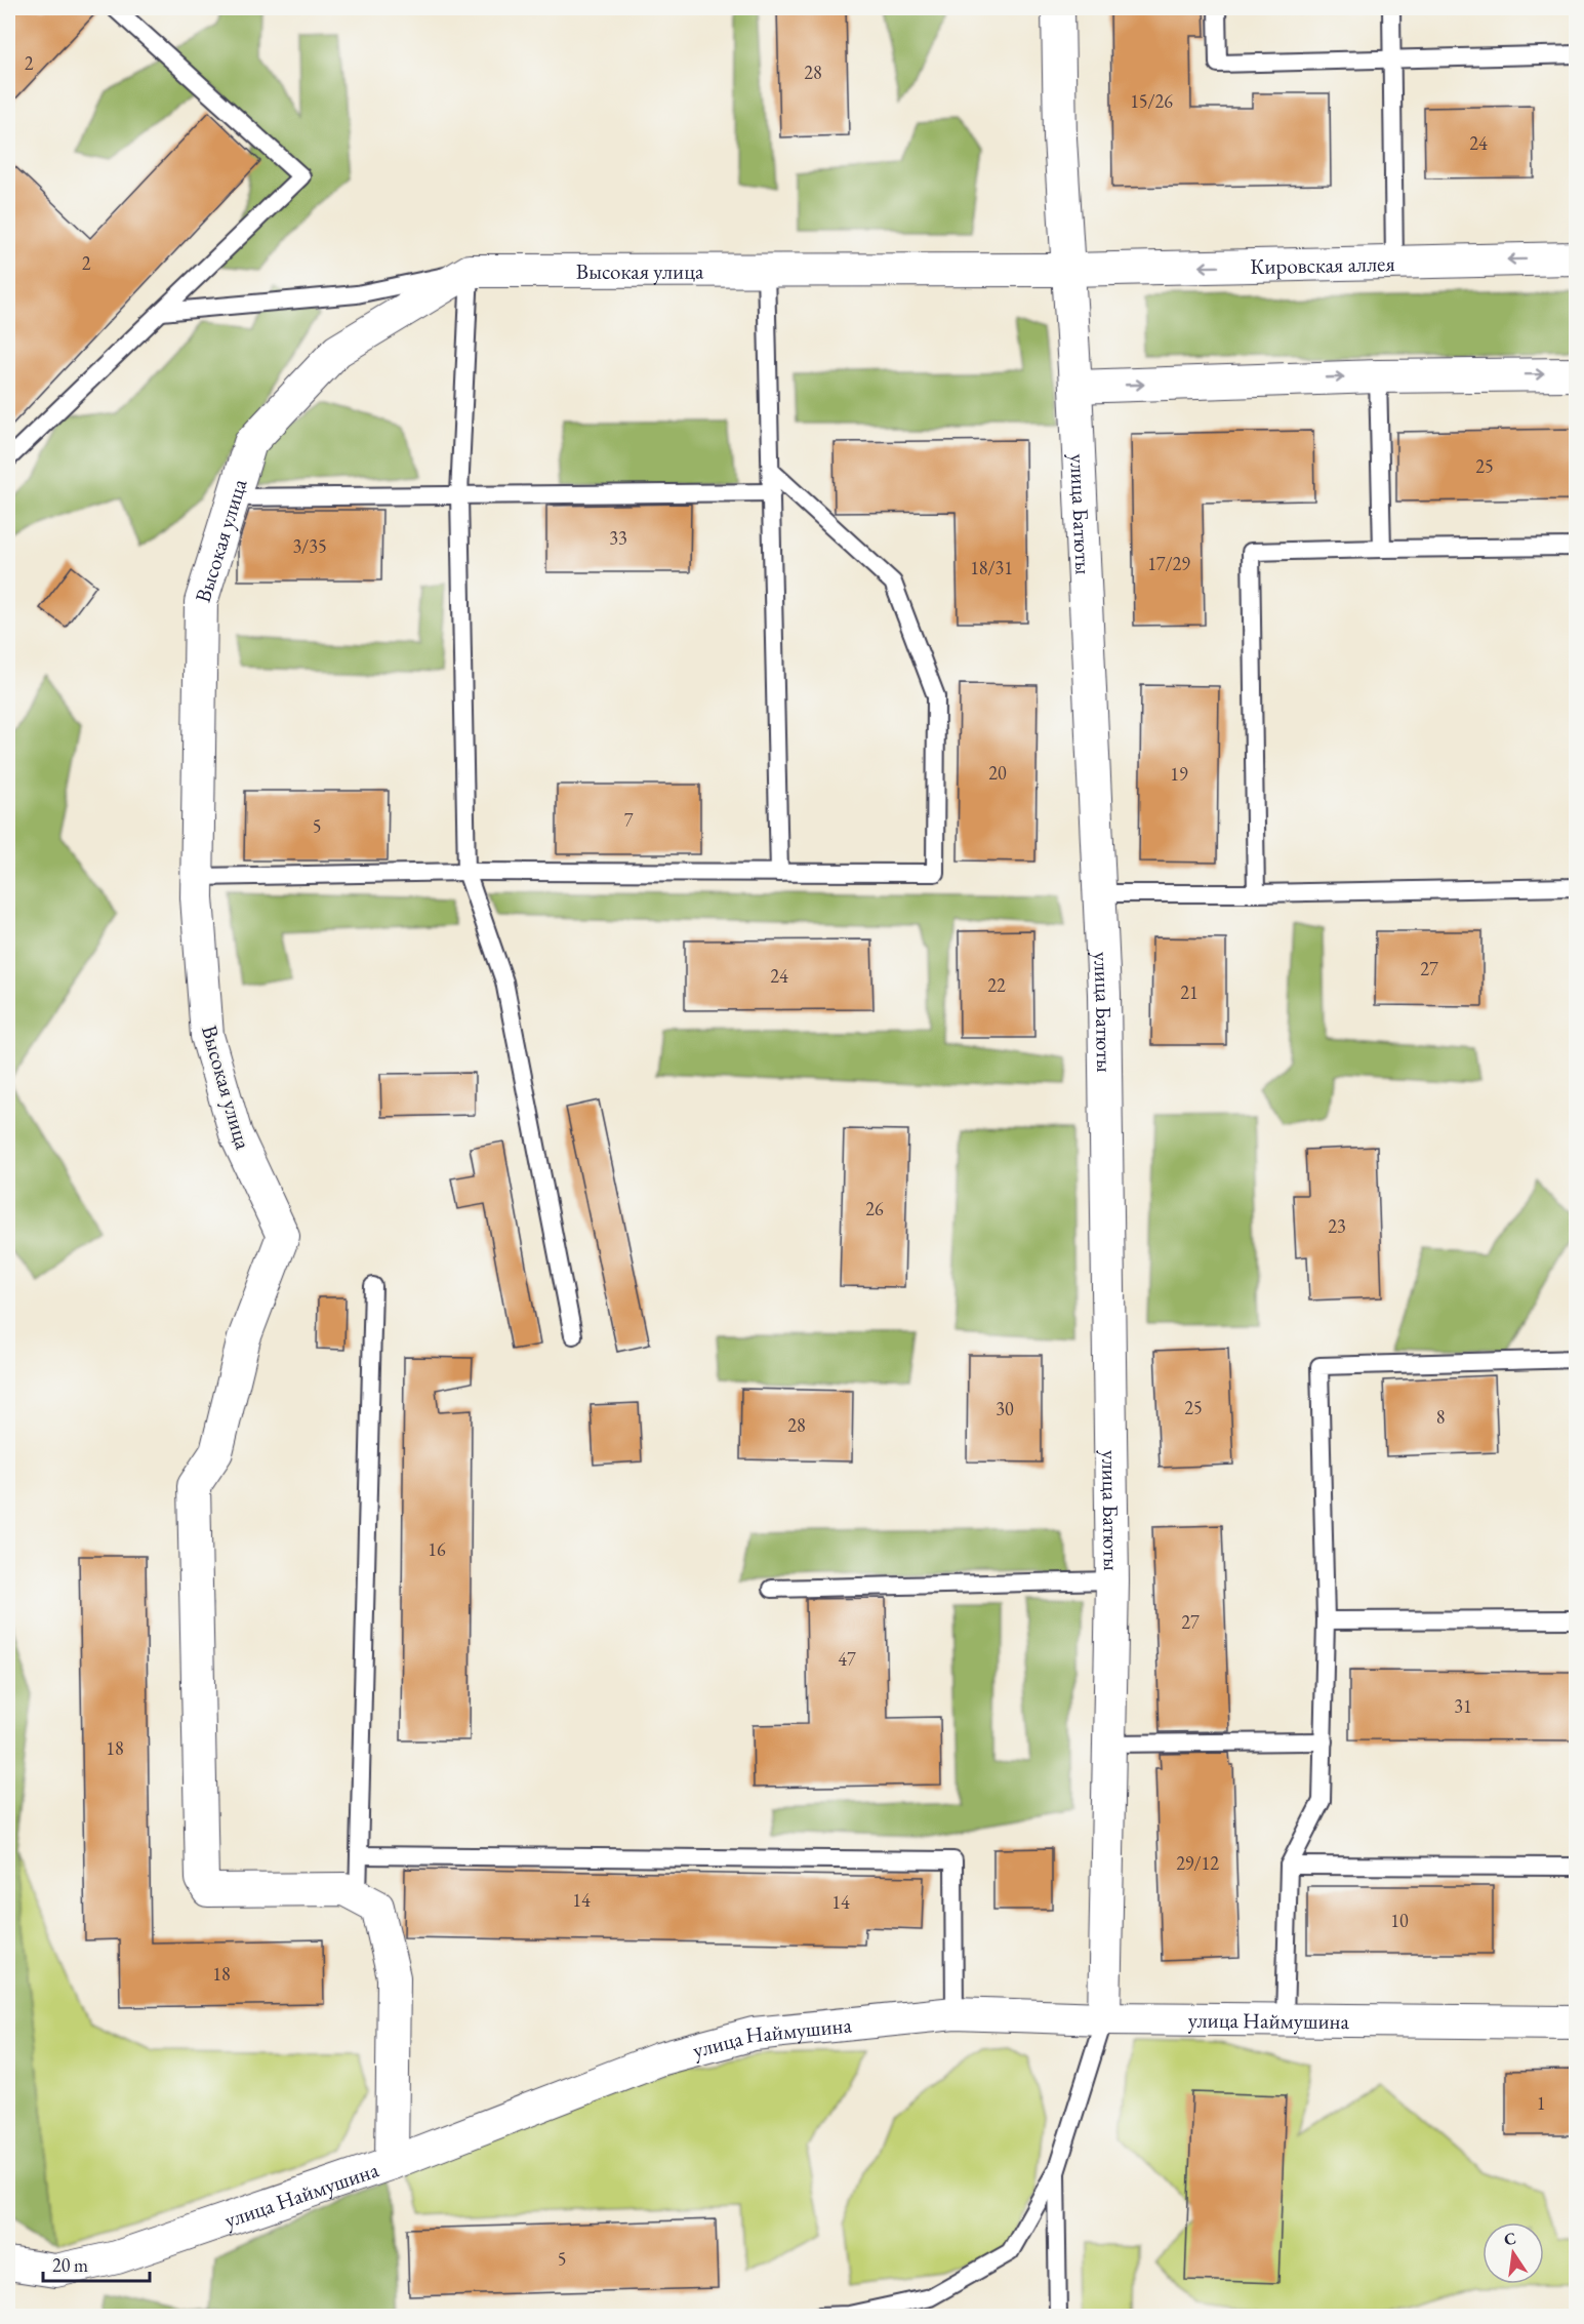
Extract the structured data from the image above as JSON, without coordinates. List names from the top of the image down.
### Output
{
  "streets": {
    "street": [
      "Кировская аллея",
      "Высокая улица",
      "улица Батюты",
      "улица Наймушина"
    ]
  },
  "crossings": [
    ["Кировская аллея", "Высокая улица"],
    ["Кировская аллея", "улица Батюты"],
    ["Высокая улица", "улица Батюты"],
    ["улица Батюты", "улица Наймушина"]
  ],
  "house_numbers": [
    "2",
    "28",
    "15/26",
    "24",
    "2",
    "25",
    "33",
    "3/35",
    "17/29",
    "18/31",
    "20",
    "19",
    "7",
    "5",
    "27",
    "24",
    "22",
    "21",
    "26",
    "23",
    "25",
    "30",
    "8",
    "28",
    "16",
    "27",
    "47",
    "31",
    "18",
    "29/12",
    "14",
    "14",
    "10",
    "18",
    "1",
    "5"
  ],
  "scale_bar": "20 m",
  "north": "top"
}
